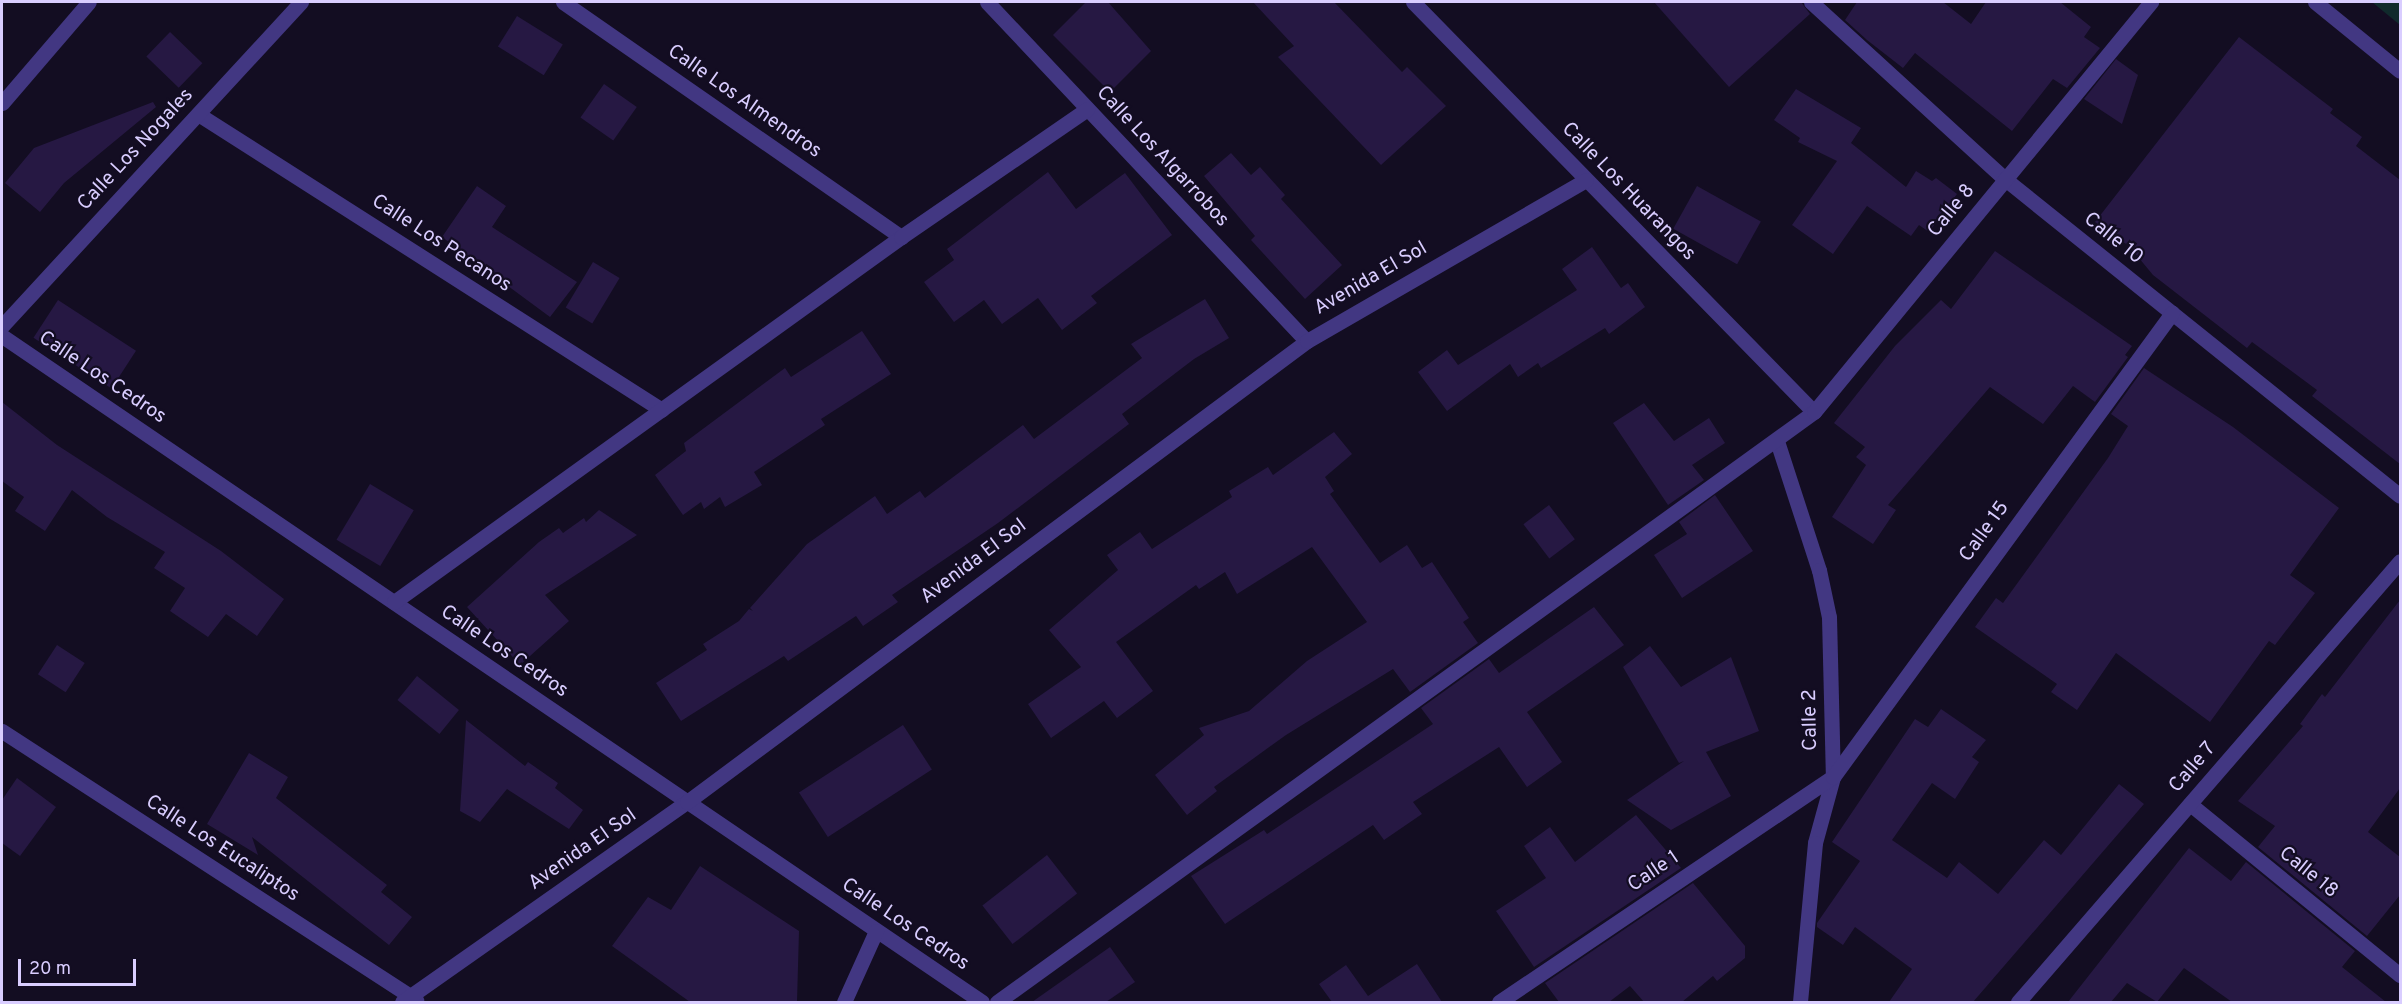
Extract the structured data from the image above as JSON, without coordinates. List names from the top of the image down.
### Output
{
  "streets": {
    "street": [
      "Calle Los Almendros",
      "Calle Los Nogales",
      "Calle Los Algarrobos",
      "Calle Los Huarangos",
      "Calle 8",
      "Calle 10",
      "Calle Los Pecanos",
      "Avenida El Sol",
      "Calle Los Cedros",
      "Calle 15",
      "Calle 2",
      "Calle 7",
      "Calle Los Eucaliptos",
      "Calle 1",
      "Calle 18"
    ]
  },
  "crossings": [
    ["Calle Los Nogales", "Calle Los Pecanos"],
    ["Calle Los Algarrobos", "Avenida El Sol"],
    ["Calle Los Huarangos", "Calle 8"],
    ["Calle Los Huarangos", "Avenida El Sol"],
    ["Calle 8", "Calle 10"],
    ["Calle 8", "Calle 2"],
    ["Calle 10", "Calle 15"],
    ["Avenida El Sol", "Calle Los Cedros"],
    ["Avenida El Sol", "Calle Los Eucaliptos"],
    ["Calle 15", "Calle 2"],
    ["Calle 15", "Calle 1"],
    ["Calle 2", "Calle 1"],
    ["Calle 7", "Calle 18"]
  ],
  "scale_bar": "20 m"
}
